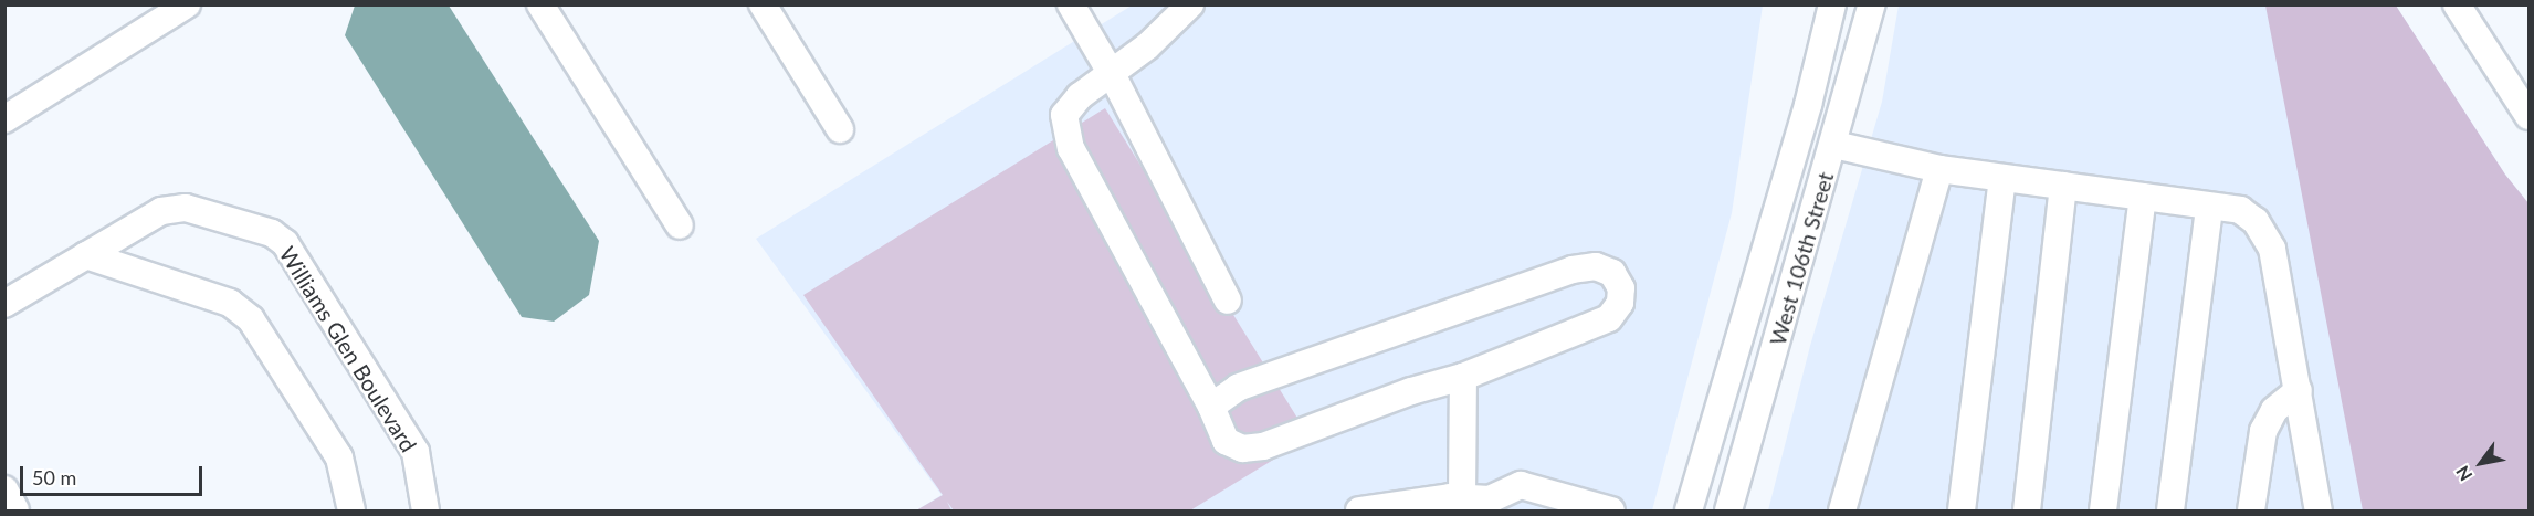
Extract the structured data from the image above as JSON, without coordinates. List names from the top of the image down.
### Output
{
  "streets": {
    "street": ["West 106th Street", "Williams Glen Boulevard"]
  },
  "scale_bar": "50 m",
  "north": "bottom left"
}
